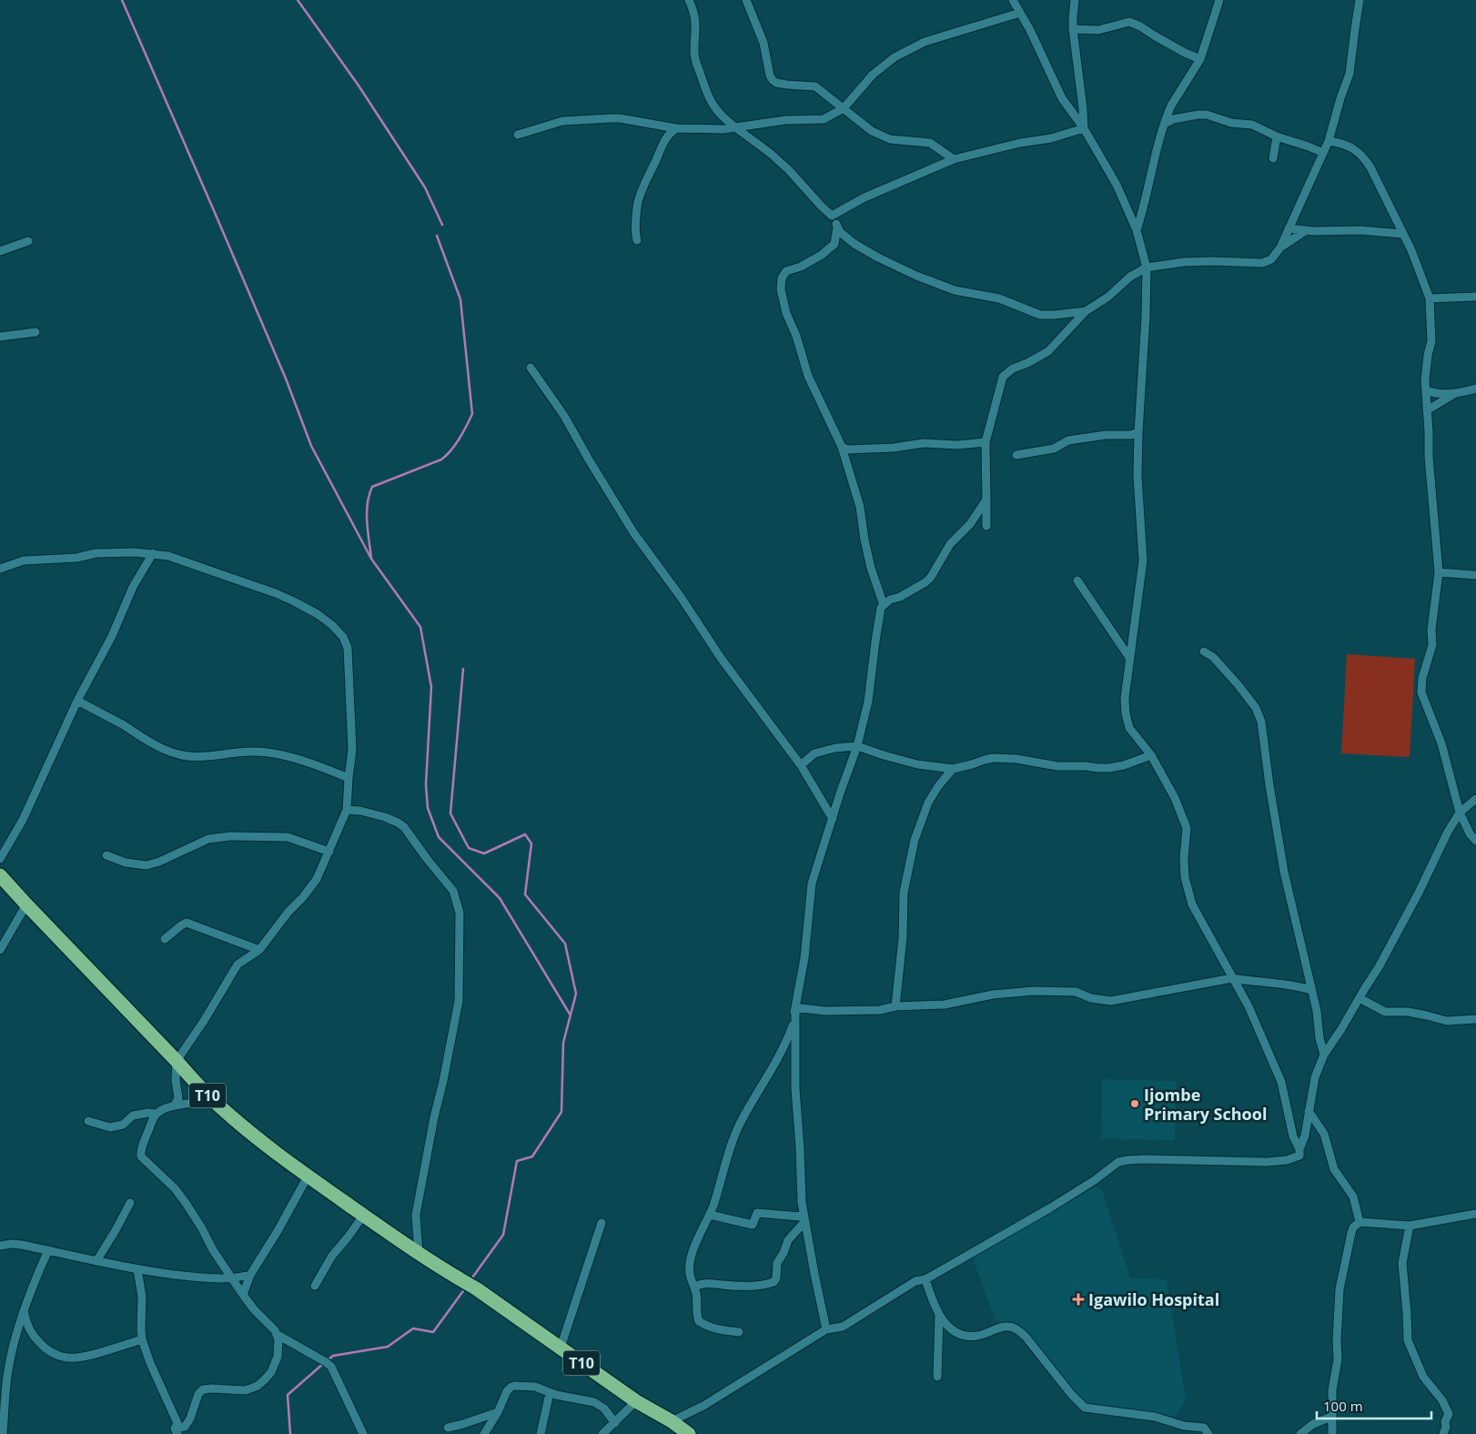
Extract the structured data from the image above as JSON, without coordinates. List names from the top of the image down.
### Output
{
  "streets": {
    "highway": ["T10"]
  },
  "places": {
    "other": ["Ijombe Primary School"],
    "health": ["Igawilo Hospital"]
  },
  "scale_bar": "100 m"
}
